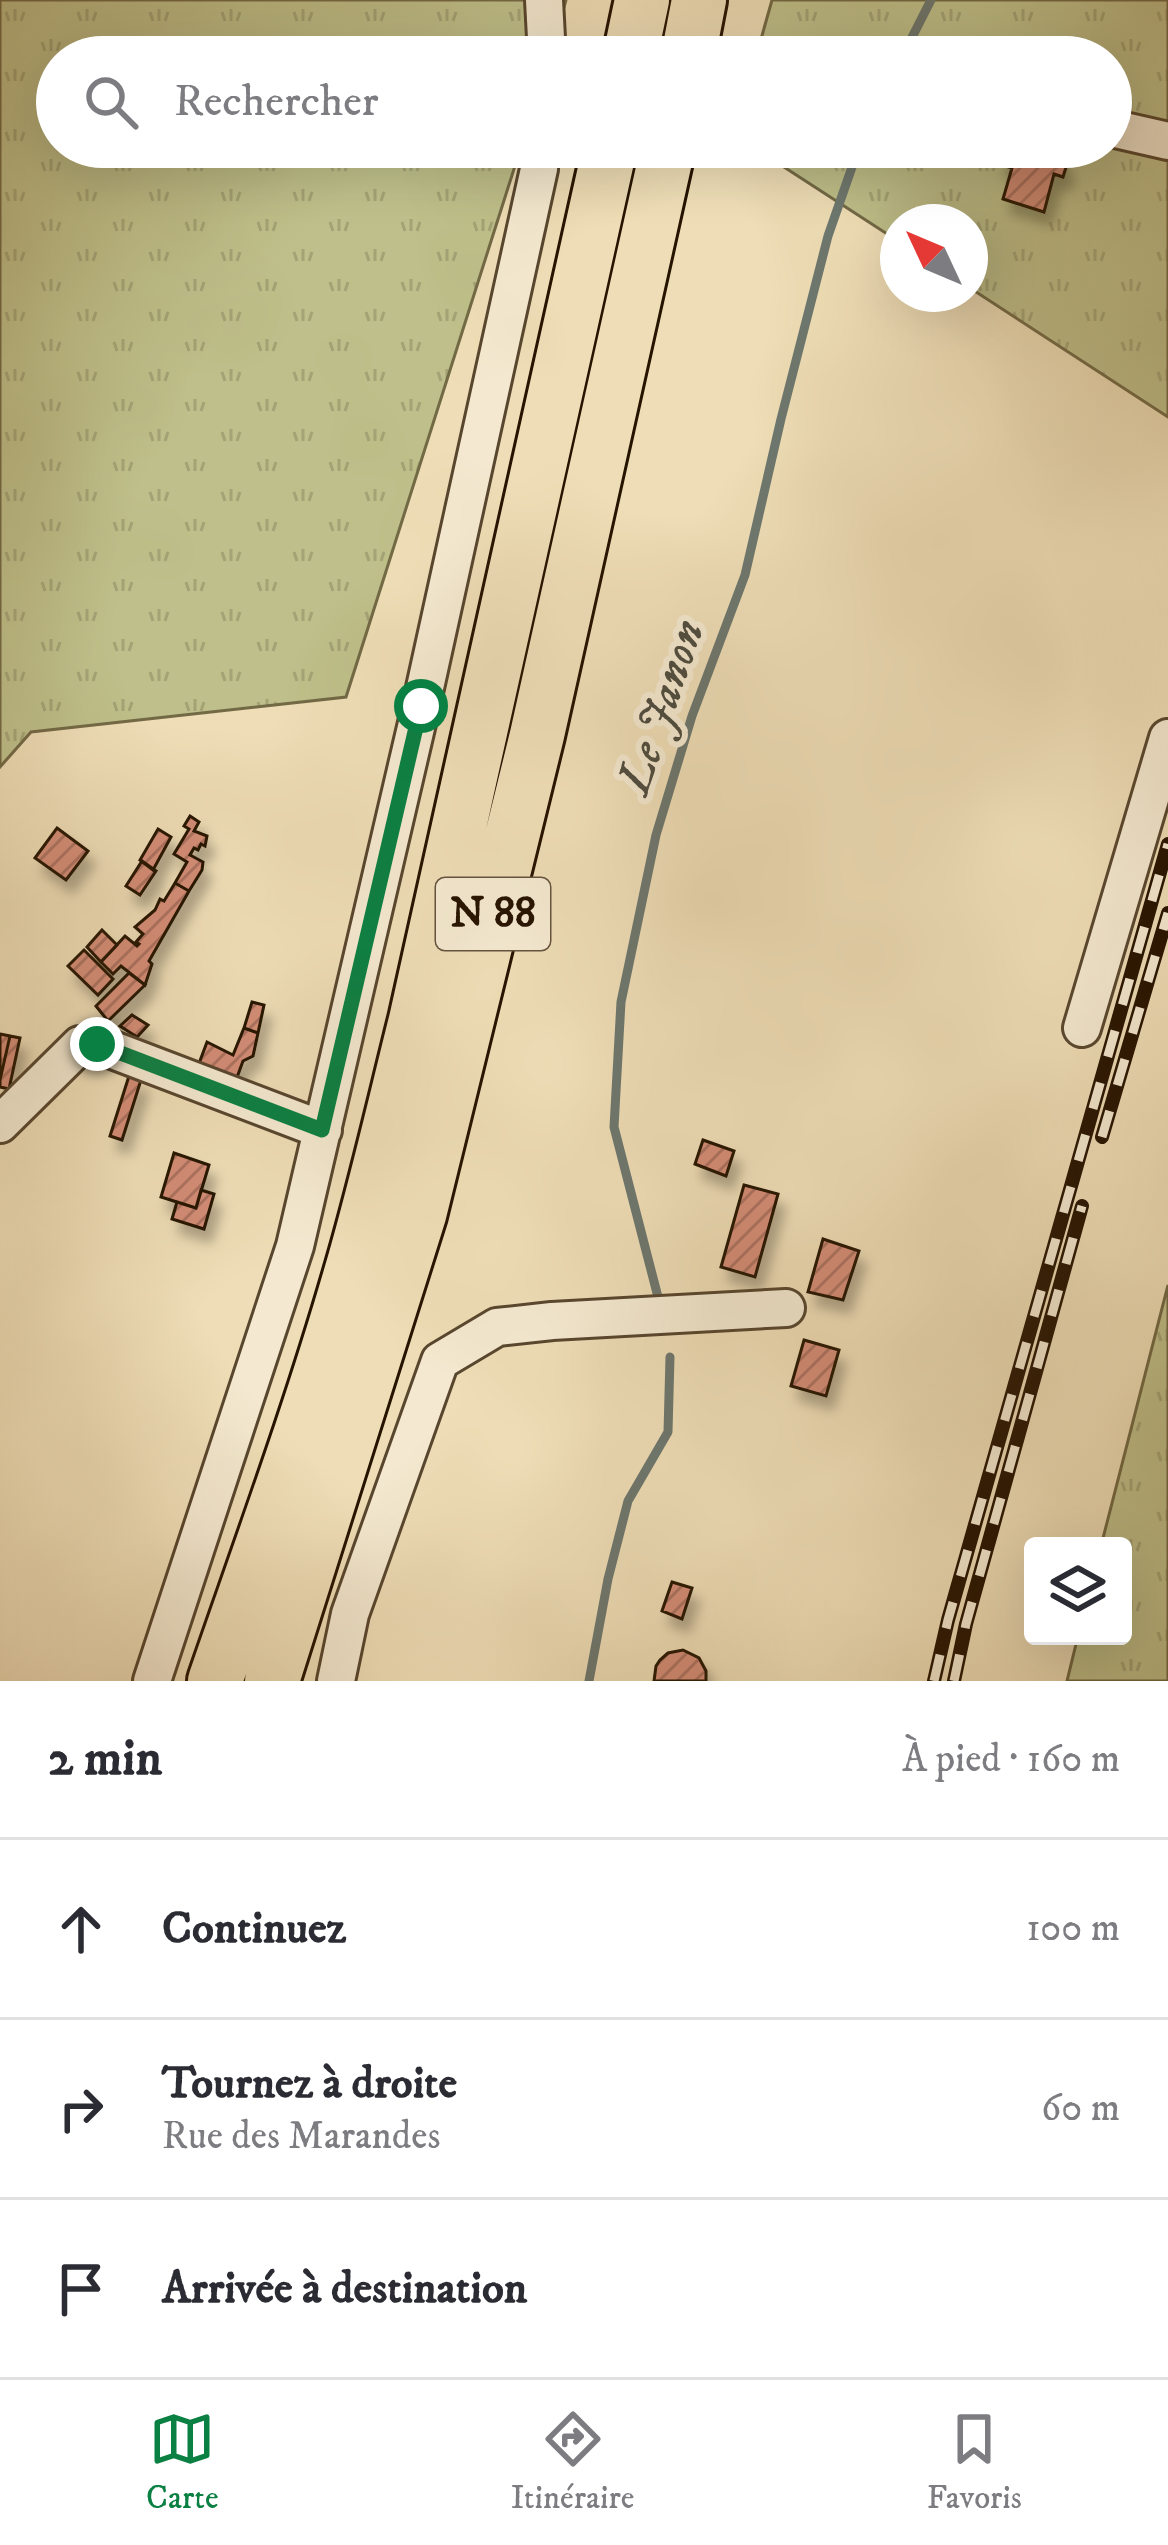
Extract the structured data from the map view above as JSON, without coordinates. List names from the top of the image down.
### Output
{
  "streets": {
    "highway": ["N 88"]
  },
  "water": ["Le Janon"],
  "north": "top left",
  "page": {
    "search": "Rechercher",
    "heading": ["2 min", "À pied · 160 m"],
    "list": [
      ["Continuez", "100 m"],
      ["Tournez à droite", "Rue des Marandes", "60 m"],
      "Arrivée à destination"
    ],
    "nav": ["Carte", "Itinéraire", "Favoris"]
  }
}
